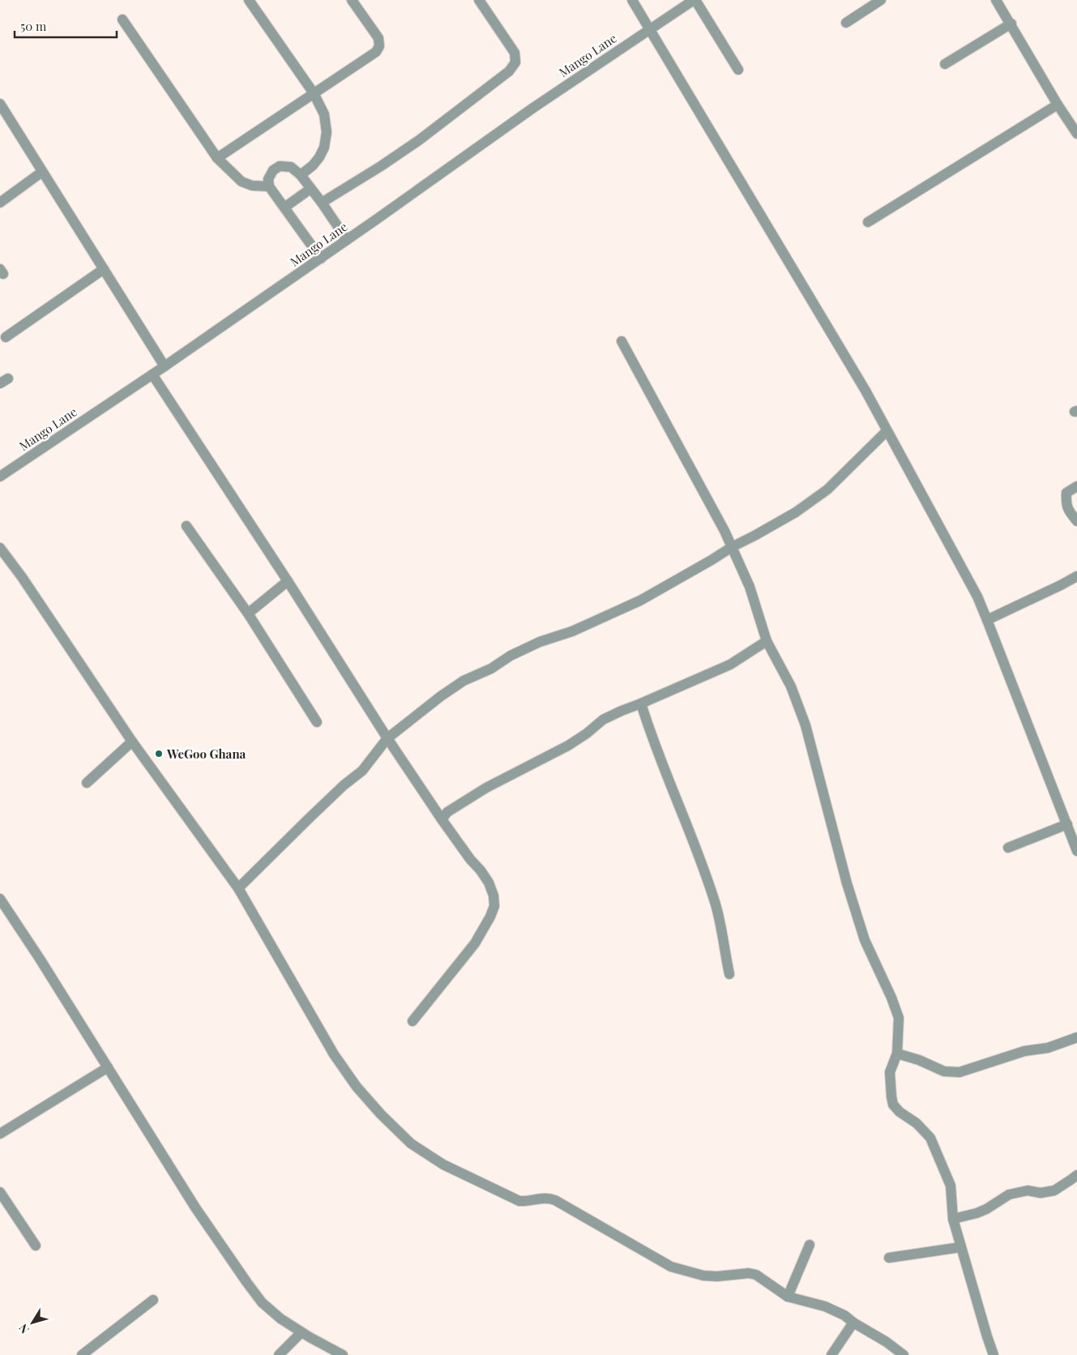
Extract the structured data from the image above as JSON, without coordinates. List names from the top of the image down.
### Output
{
  "streets": {
    "street": ["Mango Lane"]
  },
  "places": ["WeGoo Ghana"],
  "scale_bar": "50 m",
  "north": "bottom left"
}
